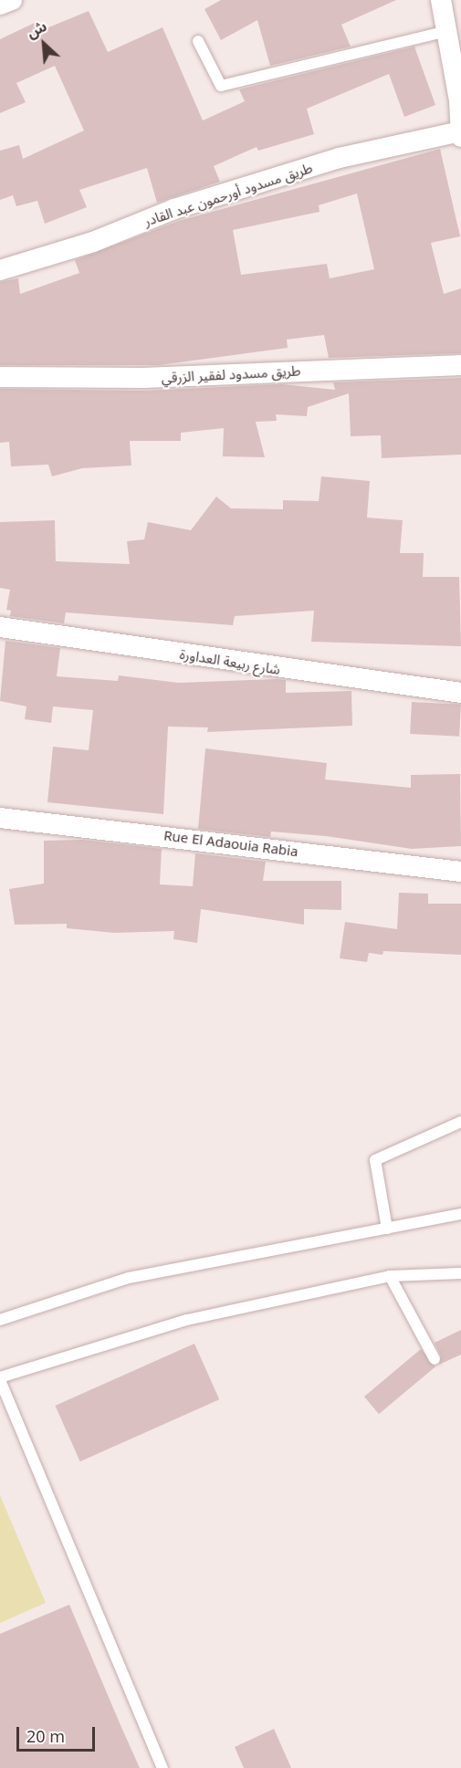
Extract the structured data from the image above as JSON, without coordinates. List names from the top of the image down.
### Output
{
  "streets": {
    "street": [
      "طريق مسدود أورحمون عبد القادر",
      "طريق مسدود لفقير الزرقي",
      "شارع ربيعة العداورة",
      "Rue El Adaouia Rabia"
    ]
  },
  "scale_bar": "20 m",
  "north": "top left"
}
